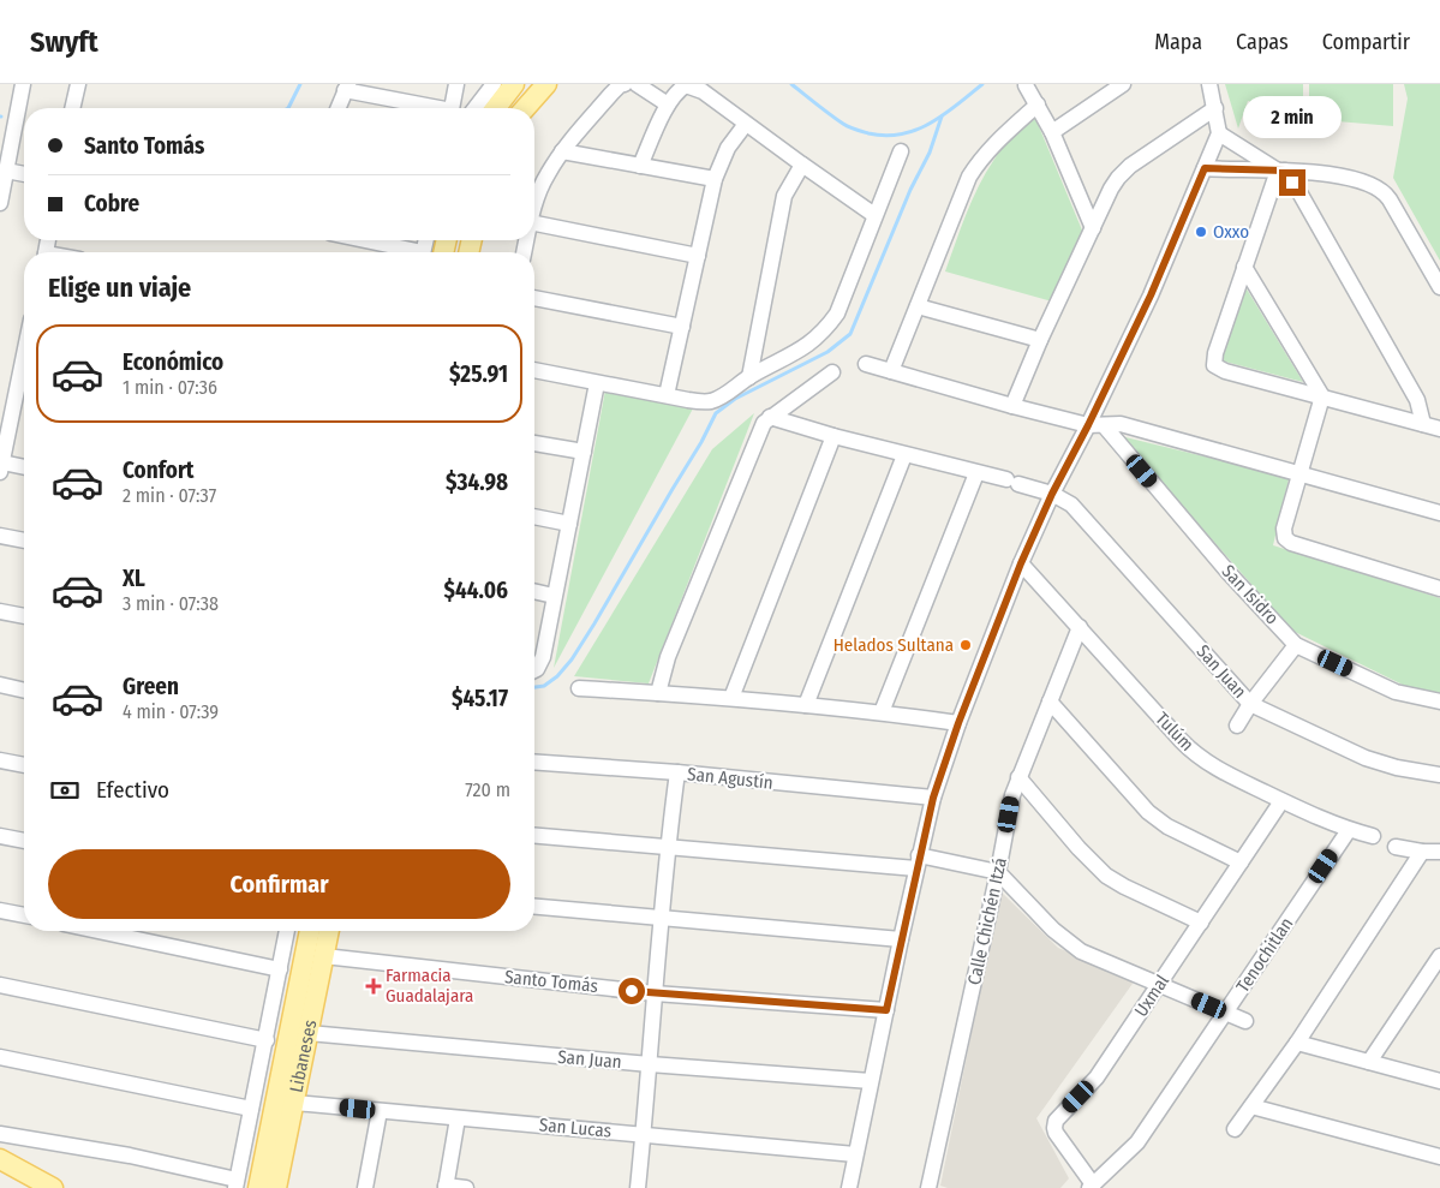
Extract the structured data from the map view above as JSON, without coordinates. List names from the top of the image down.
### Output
{
  "streets": {
    "main road": ["Libaneses"],
    "street": [
      "San Isidro",
      "San Juan",
      "Tulúm",
      "San Agustín",
      "Calle Chichén Itzá",
      "Tenochitlan",
      "Santo Tomás",
      "Uxmal",
      "San Lucas"
    ]
  },
  "crossings": [
    ["San Juan", "Libaneses"],
    ["Tulúm", "Calle Chichén Itzá"],
    ["Tulúm", "Tenochitlan"],
    ["Tulúm", "Uxmal"],
    ["Tenochitlan", "Uxmal"],
    ["Santo Tomás", "Libaneses"],
    ["Libaneses", "San Lucas"]
  ],
  "places": {
    "other": ["Oxxo", "Helados Sultana"],
    "health": ["Farmacia Guadalajara"]
  },
  "page": {
    "header": "Swyft",
    "nav": ["Mapa", "Capas", "Compartir"],
    "bubble": "2 min",
    "banner": ["Santo Tomás", "Cobre"],
    "heading": "Elige un viaje",
    "list": [
      {
        "name": "Económico",
        "note": "1 min · 07:36",
        "value": "$25.91"
      },
      {
        "name": "Confort",
        "note": "2 min · 07:37",
        "value": "$34.98"
      },
      {
        "name": "XL",
        "note": "3 min · 07:38",
        "value": "$44.06"
      },
      {
        "name": "Green",
        "note": "4 min · 07:39",
        "value": "$45.17"
      }
    ],
    "pay": ["Efectivo", "720 m"],
    "buttons": "Confirmar"
  }
}
